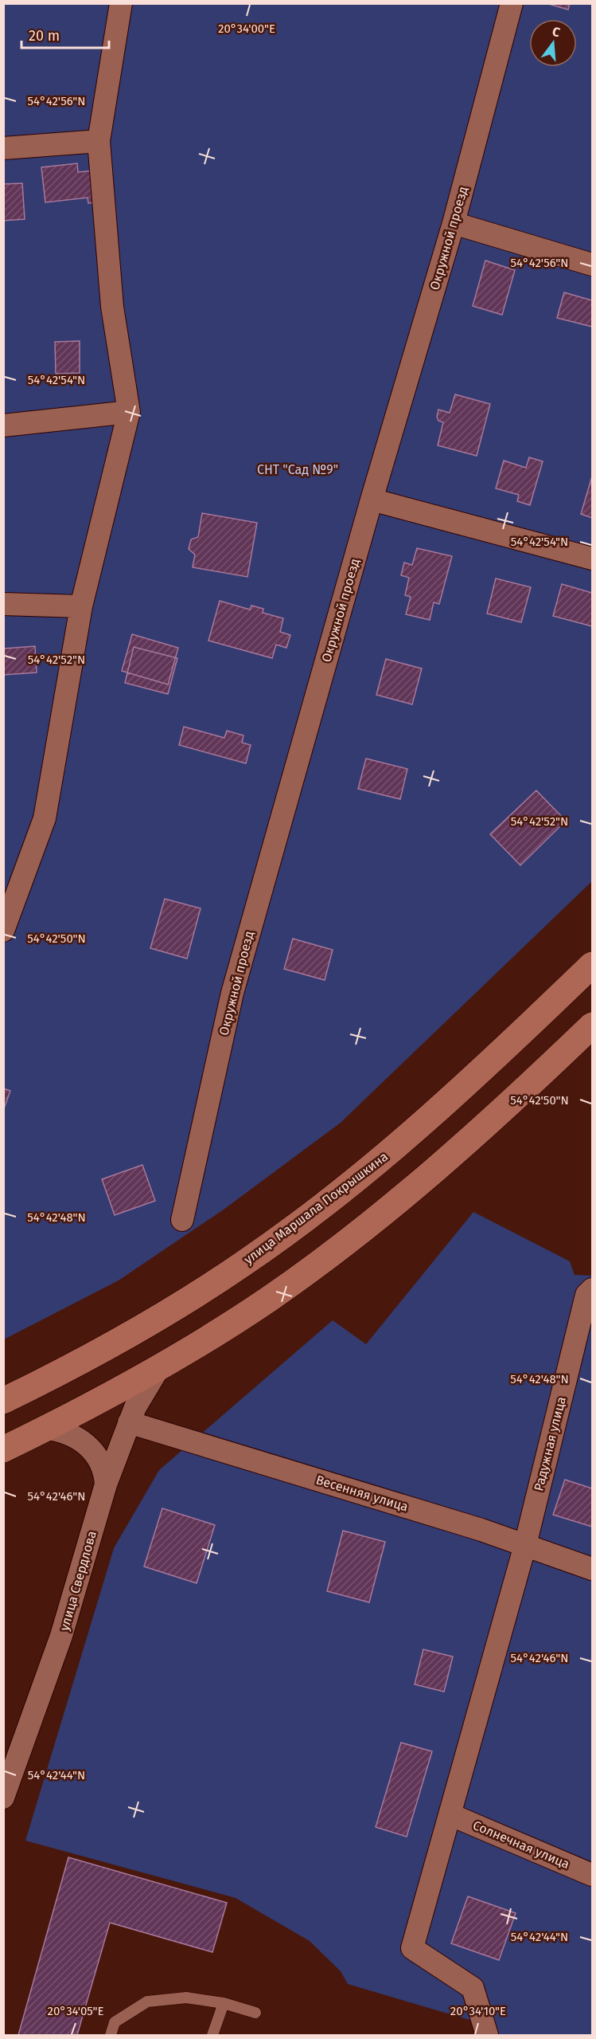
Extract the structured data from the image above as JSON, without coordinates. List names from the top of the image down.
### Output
{
  "streets": {
    "main road": ["улица Маршала Покрышкина"],
    "street": [
      "Окружной проезд",
      "Радужная улица",
      "Весенняя улица",
      "улица Свердлова",
      "Солнечная улица"
    ]
  },
  "crossings": [
    ["Радужная улица", "Весенняя улица"],
    ["Радужная улица", "Солнечная улица"],
    ["Весенняя улица", "улица Свердлова"]
  ],
  "parks": ["СНТ \"Сад №9\""],
  "scale_bar": "20 m",
  "north": "top",
  "coordinates": [
    "20°34'00\"E",
    "54°42'56\"N",
    "54°42'54\"N",
    "54°42'52\"N",
    "54°42'50\"N",
    "54°42'48\"N",
    "54°42'46\"N",
    "54°42'44\"N",
    "20°34'05\"E",
    "20°34'10\"E"
  ]
}
